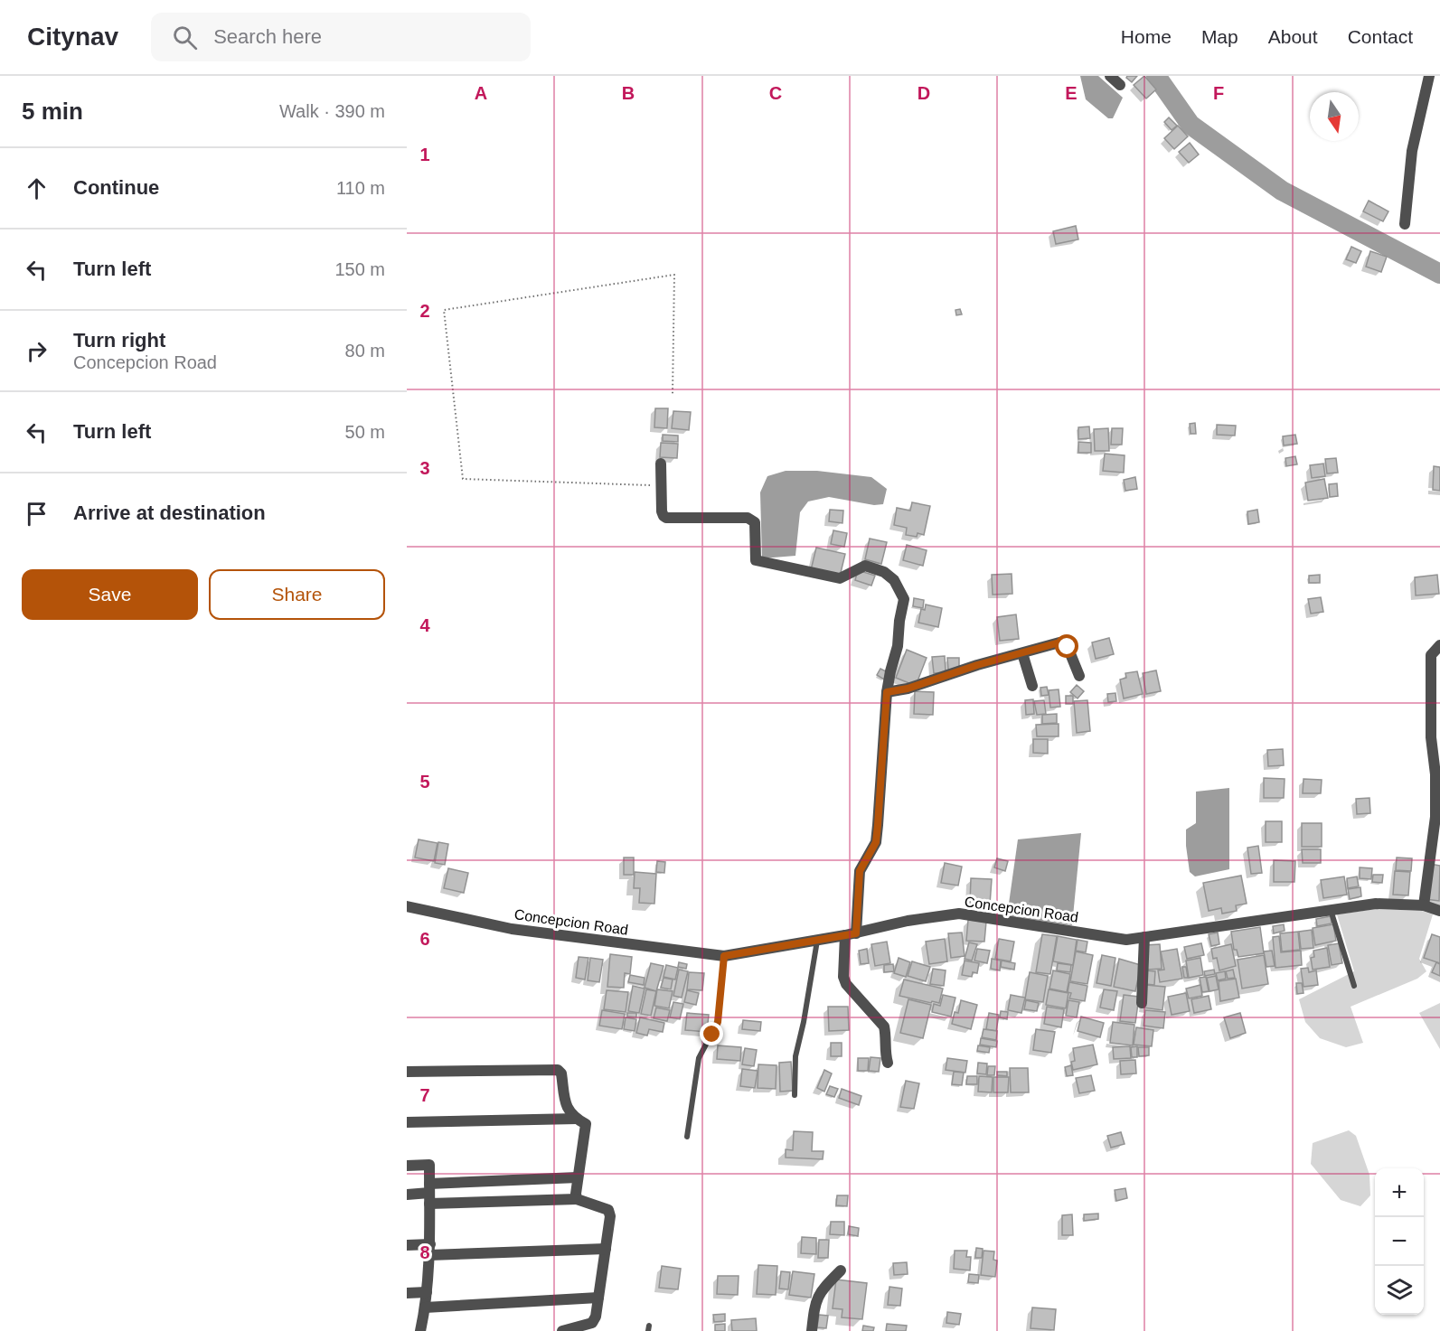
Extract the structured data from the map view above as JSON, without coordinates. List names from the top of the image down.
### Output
{
  "streets": {
    "street": ["Concepcion Road"]
  },
  "north": "bottom",
  "page": {
    "header": "Citynav",
    "search": "Search here",
    "nav": [
      "Home",
      "Map",
      "About",
      "Contact"
    ],
    "heading": ["5 min", "Walk · 390 m"],
    "list": [
      ["Continue", "110 m"],
      ["Turn left", "150 m"],
      ["Turn right", "Concepcion Road", "80 m"],
      ["Turn left", "50 m"],
      "Arrive at destination"
    ],
    "buttons": ["Save", "Share"],
    "map_buttons": ["+", "−"]
  },
  "grid": {
    "columns": [
      "A",
      "B",
      "C",
      "D",
      "E",
      "F"
    ],
    "rows": [
      "1",
      "2",
      "3",
      "4",
      "5",
      "6",
      "7",
      "8"
    ]
  }
}
